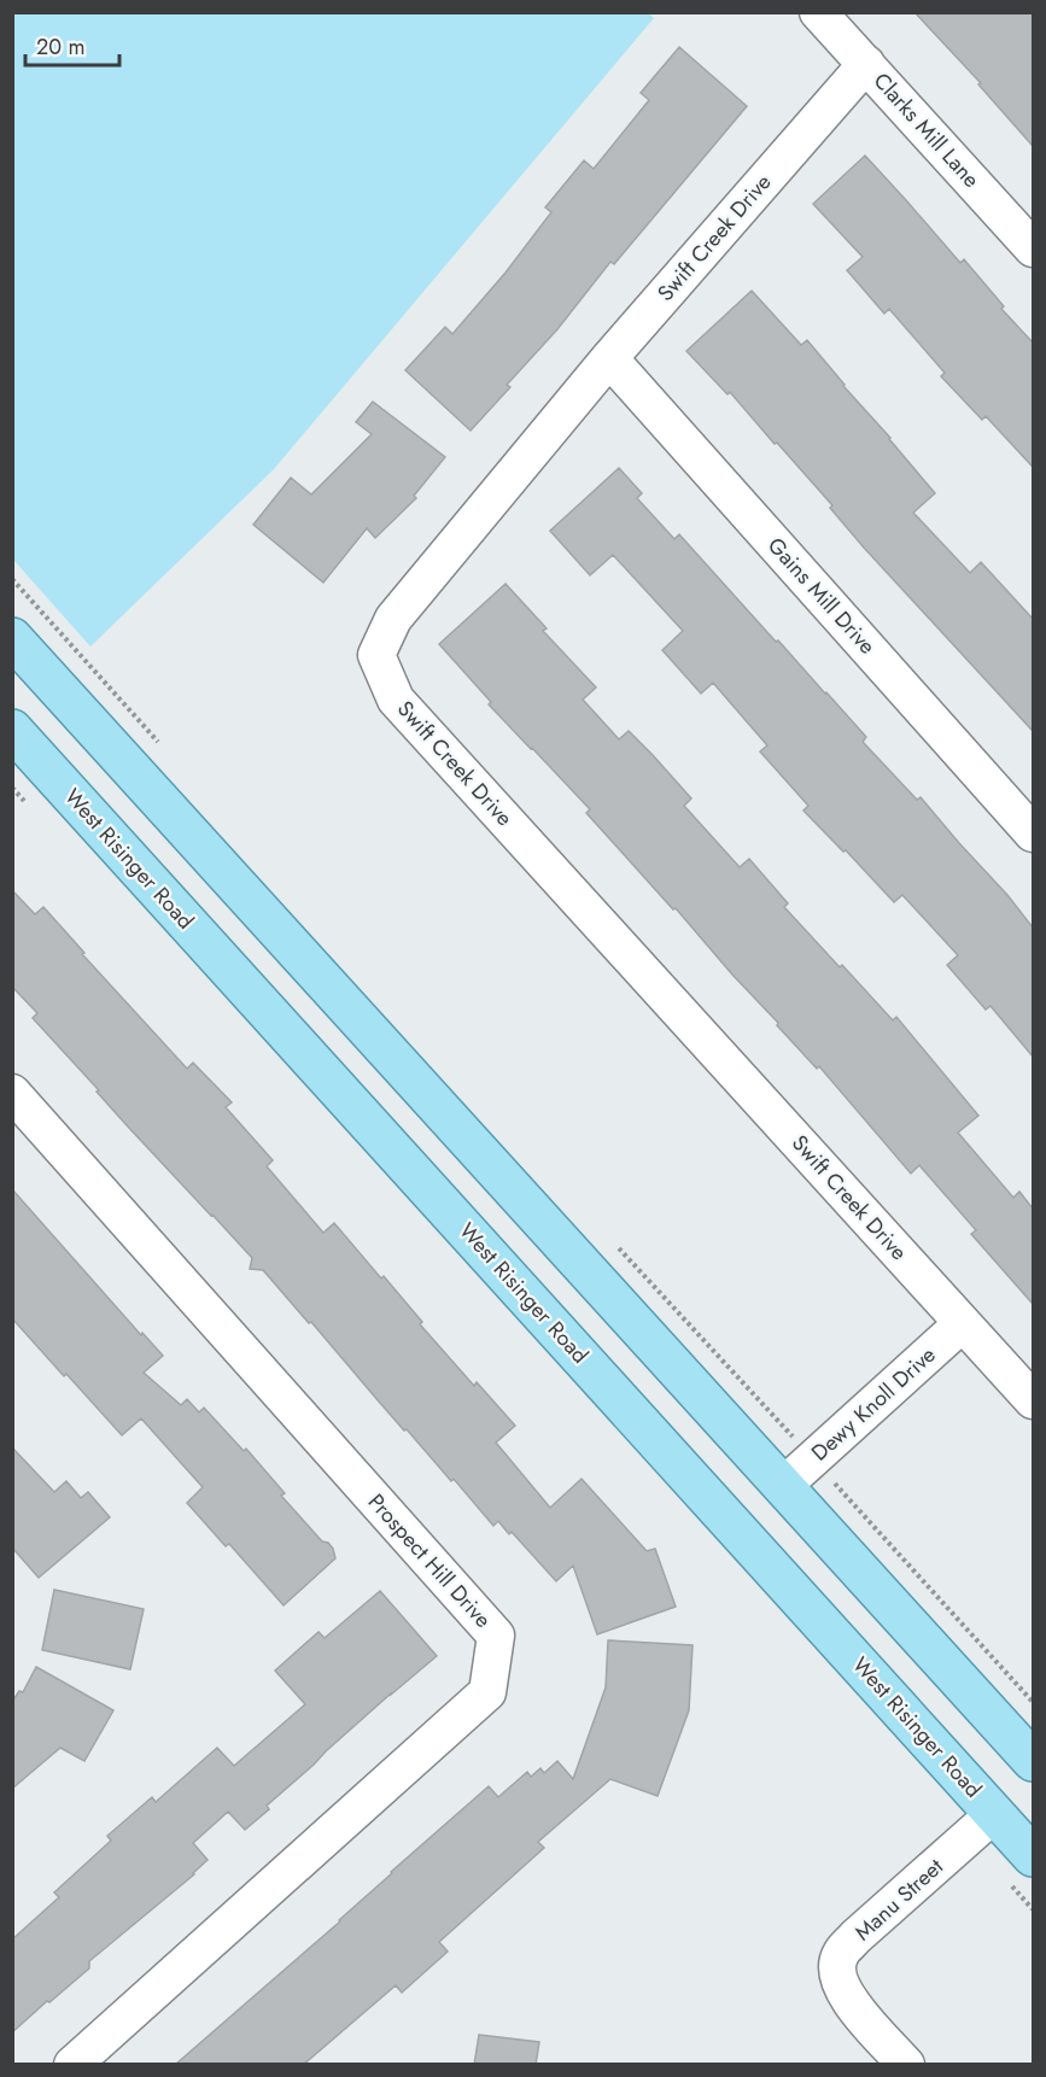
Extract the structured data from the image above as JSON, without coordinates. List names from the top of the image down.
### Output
{
  "streets": {
    "main road": ["West Risinger Road"],
    "street": [
      "Clarks Mill Lane",
      "Swift Creek Drive",
      "Gains Mill Drive",
      "Dewy Knoll Drive",
      "Prospect Hill Drive",
      "Manu Street"
    ]
  },
  "crossings": [
    ["Clarks Mill Lane", "Swift Creek Drive"],
    ["Swift Creek Drive", "Gains Mill Drive"],
    ["Swift Creek Drive", "Dewy Knoll Drive"],
    ["West Risinger Road", "Manu Street"]
  ],
  "scale_bar": "20 m"
}
